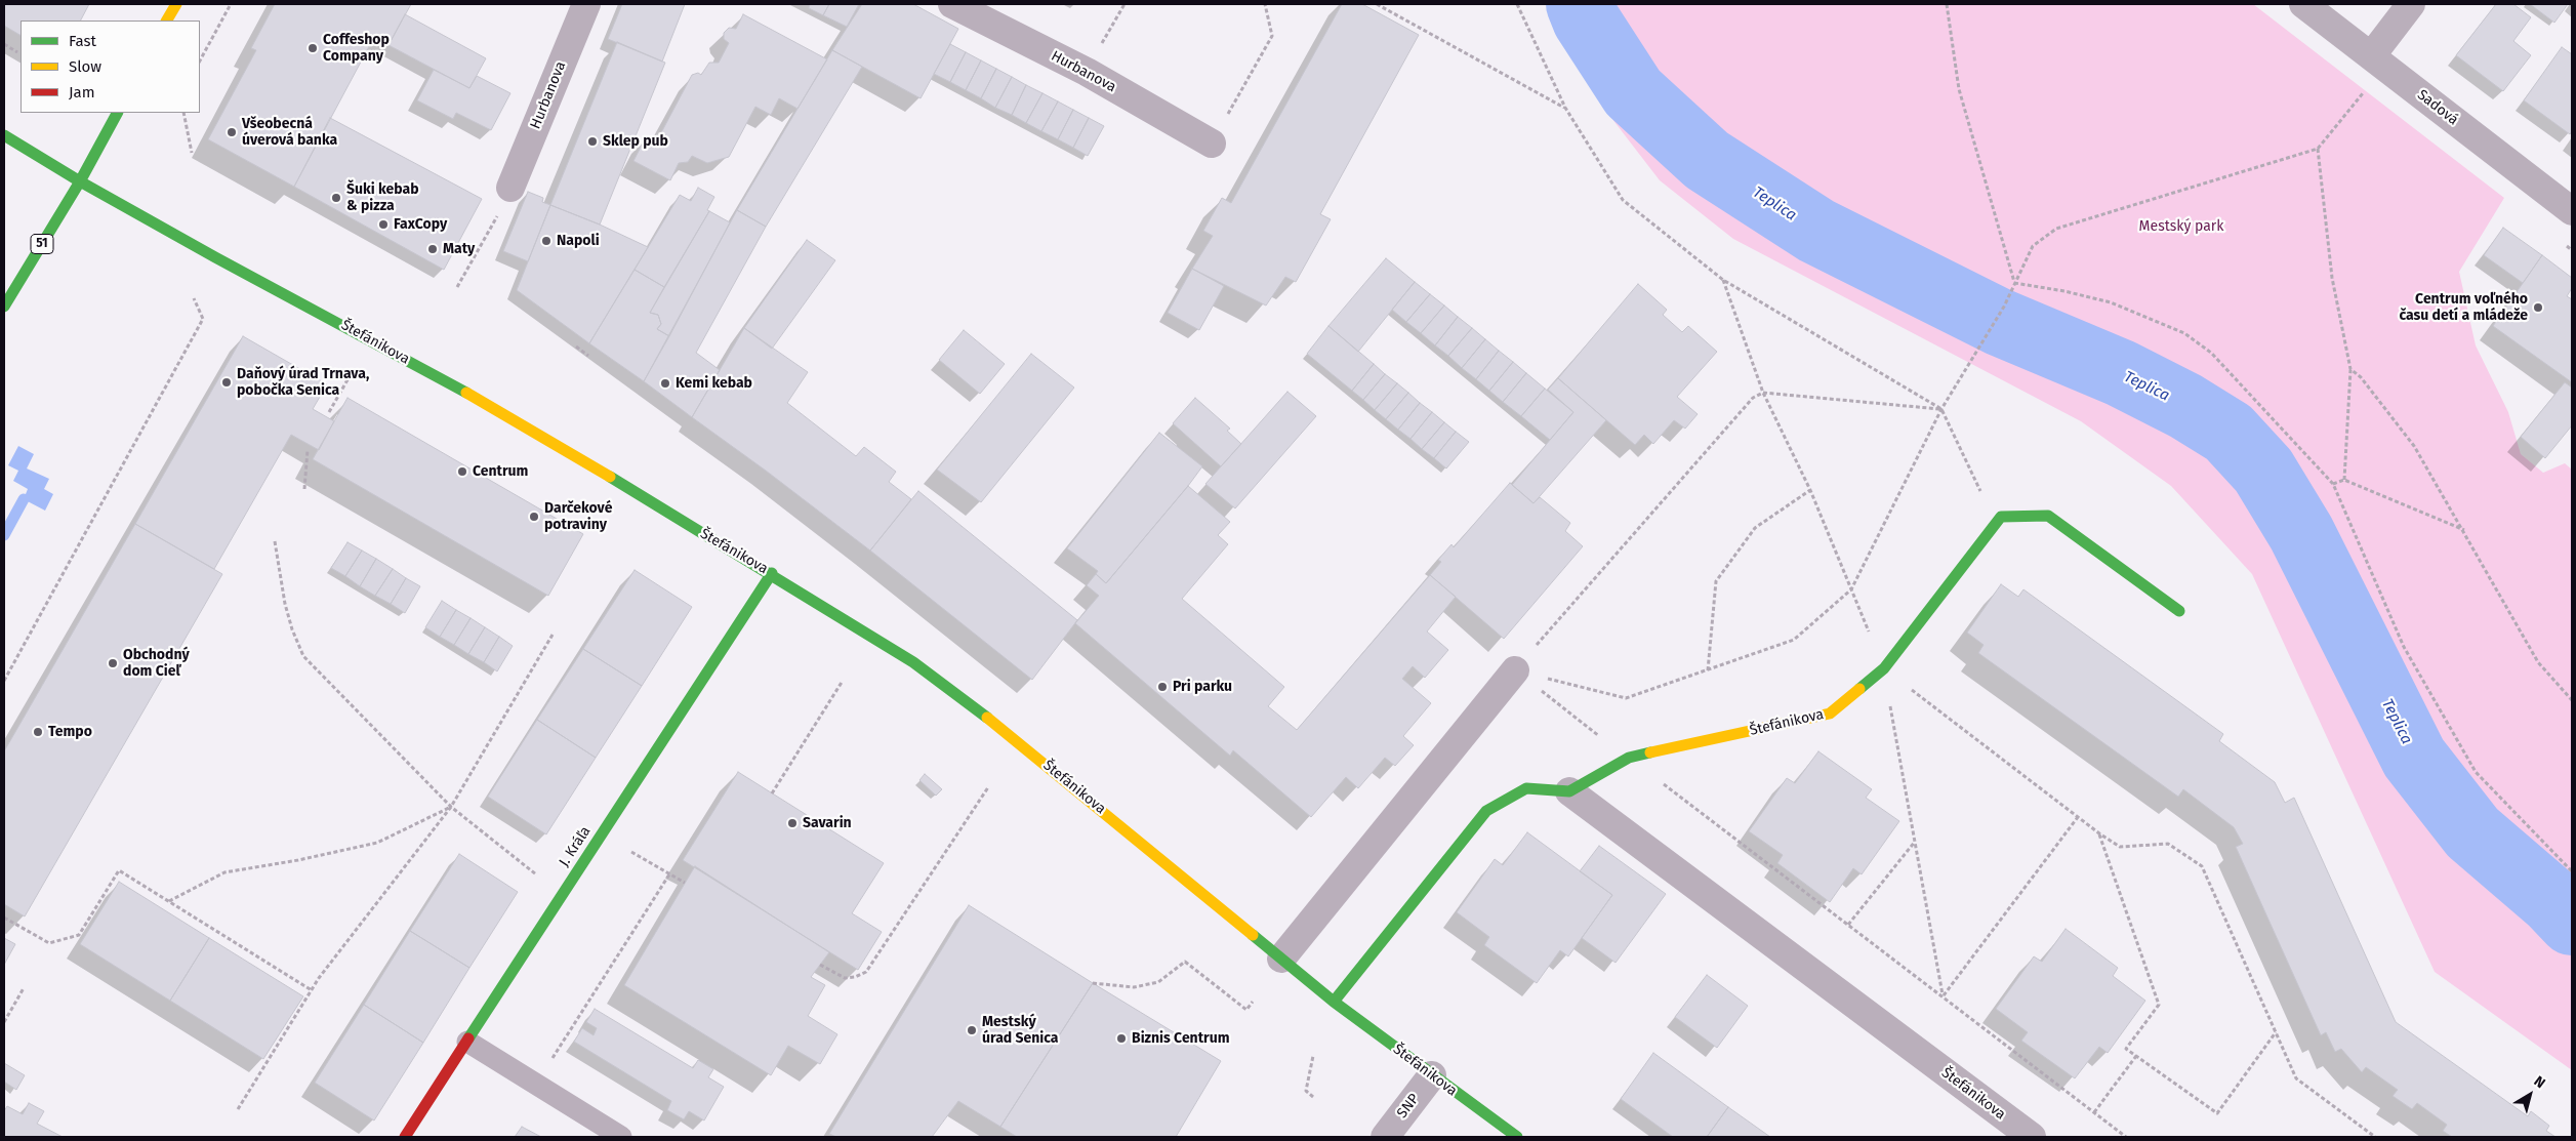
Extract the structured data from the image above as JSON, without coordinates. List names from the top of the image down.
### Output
{
  "streets": {
    "street": [
      "Hurbanova",
      "Sadová",
      "51",
      "Štefánikova",
      "J. Kráľa",
      "SNP"
    ]
  },
  "crossings": [
    ["51", "Štefánikova"],
    ["Štefánikova", "J. Kráľa"],
    ["Štefánikova", "SNP"]
  ],
  "water": ["Teplica"],
  "parks": ["Mestský park"],
  "places": [
    "Coffeshop Company",
    "Všeobecná úverová banka",
    "Sklep pub",
    "Šuki kebab & pizza",
    "FaxCopy",
    "Napoli",
    "Maty",
    "Centrum voľného času detí a mládeže",
    "Daňový úrad Trnava, pobočka Senica",
    "Kemi kebab",
    "Centrum",
    "Darčekové potraviny",
    "Obchodný dom Cieľ",
    "Pri parku",
    "Tempo",
    "Savarin",
    "Mestský úrad Senica",
    "Biznis Centrum"
  ],
  "legend": ["Fast", "Slow", "Jam"],
  "north": "top right"
}
